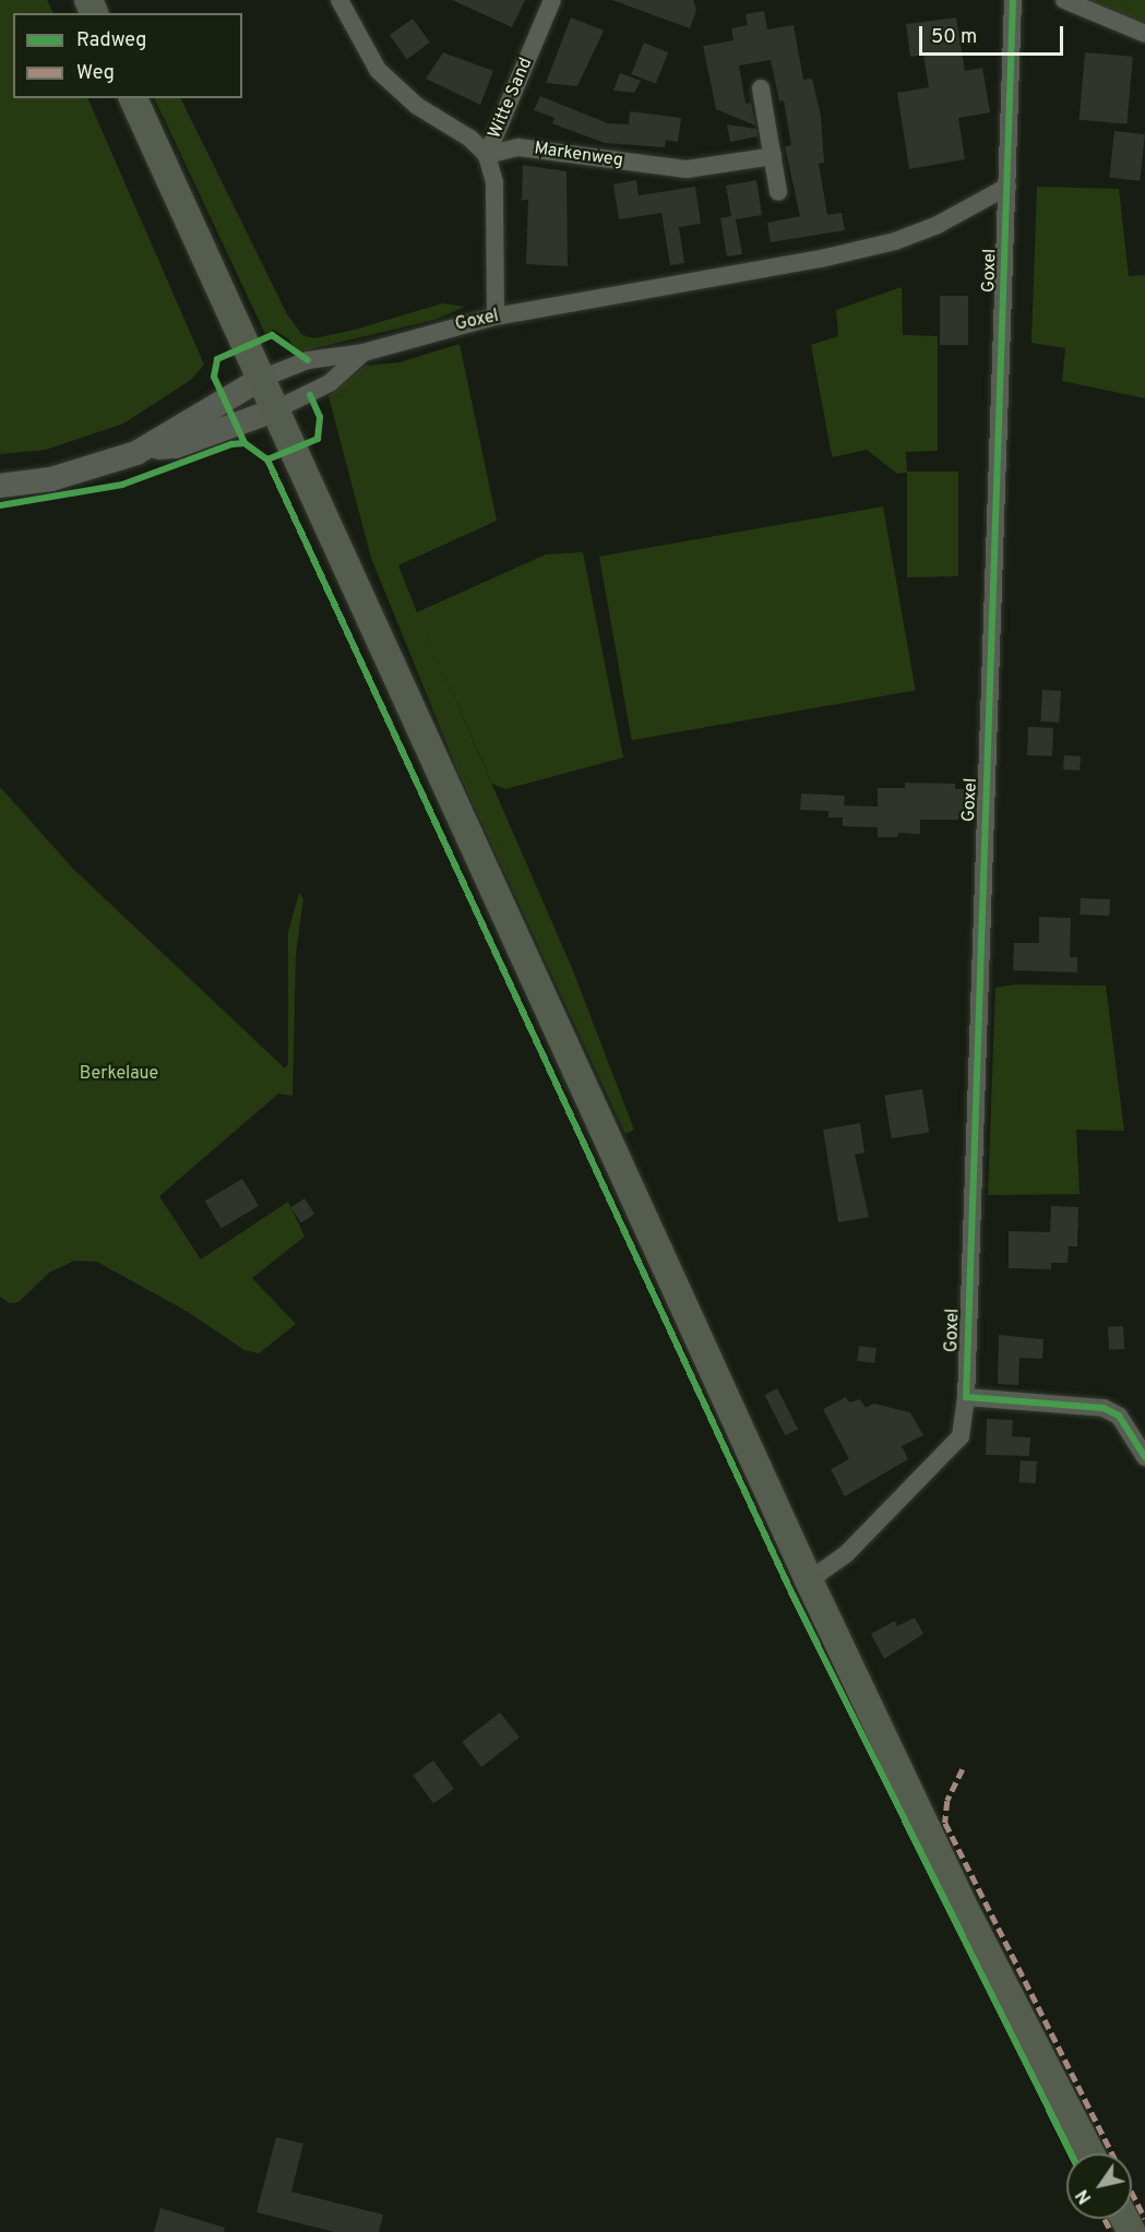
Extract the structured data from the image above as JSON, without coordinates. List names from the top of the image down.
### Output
{
  "streets": {
    "street": ["Witte Sand", "Markenweg", "Goxel"]
  },
  "crossings": [
    ["Witte Sand", "Markenweg"],
    ["Witte Sand", "Goxel"]
  ],
  "parks": ["Berkelaue"],
  "legend": ["Radweg", "Weg"],
  "scale_bar": "50 m",
  "north": "bottom left"
}
